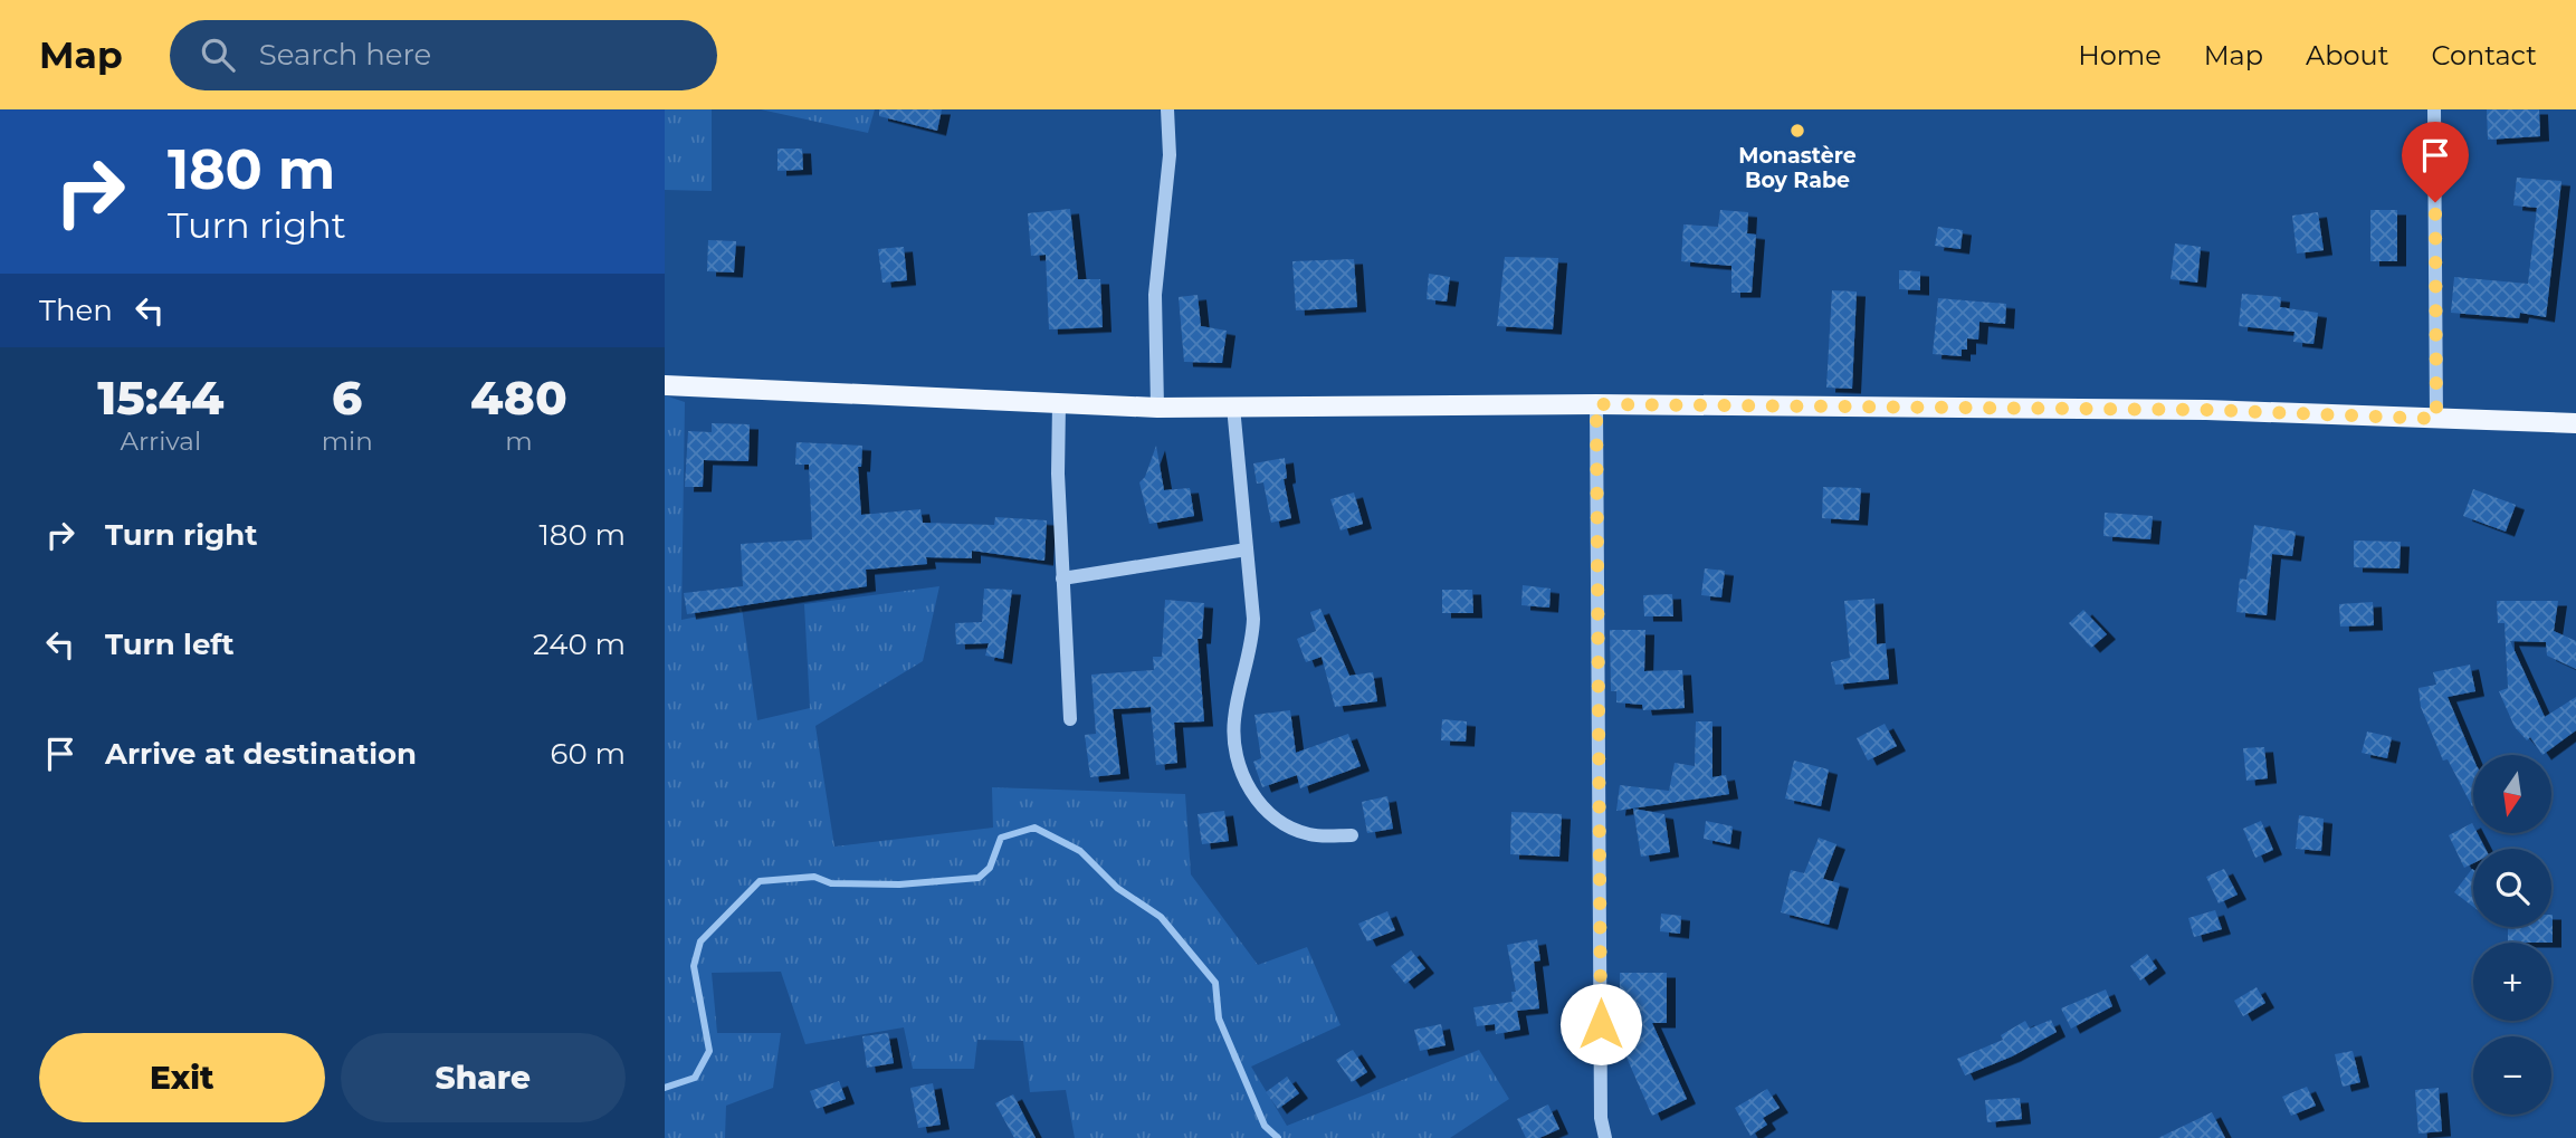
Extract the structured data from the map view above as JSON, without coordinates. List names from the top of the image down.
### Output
{
  "places": ["Monastère Boy Rabe"],
  "north": "bottom",
  "page": {
    "header": "Map",
    "search": "Search here",
    "nav": [
      "Home",
      "Map",
      "About",
      "Contact"
    ],
    "turn": ["180 m", "Turn right"],
    "then": "Then",
    "eta": [
      "15:44",
      "Arrival",
      "6",
      "min",
      "480",
      "m"
    ],
    "list": [
      {
        "name": "Turn right",
        "value": "180 m"
      },
      {
        "name": "Turn left",
        "value": "240 m"
      },
      {
        "name": "Arrive at destination",
        "value": "60 m"
      }
    ],
    "map_buttons": ["+", "−"],
    "buttons": ["Exit", "Share"]
  }
}
